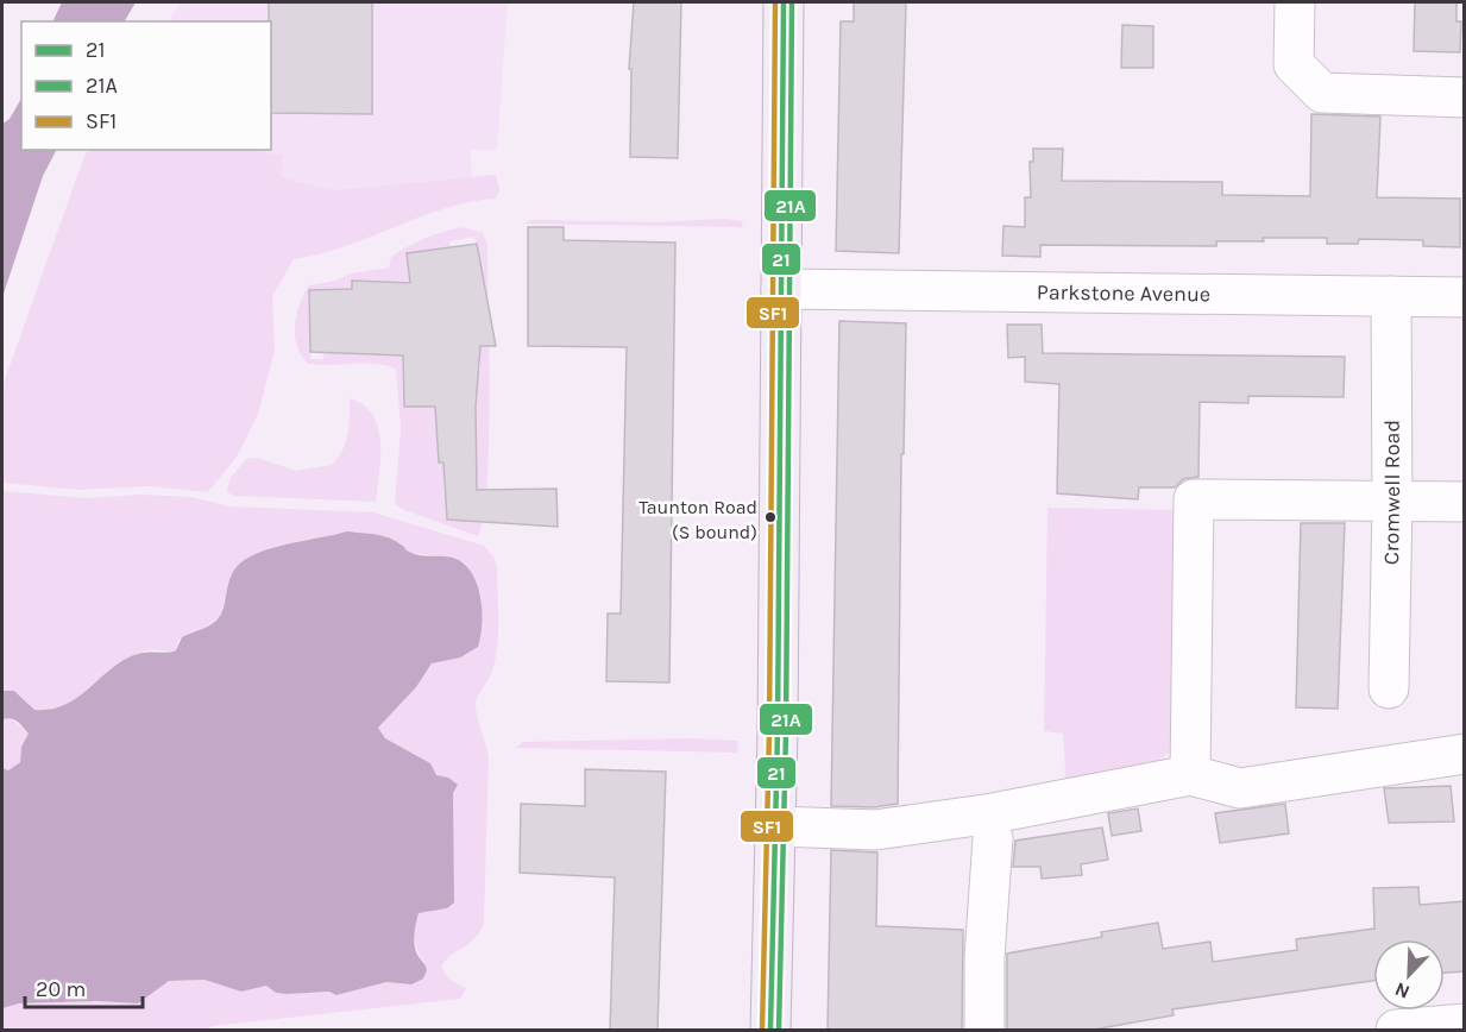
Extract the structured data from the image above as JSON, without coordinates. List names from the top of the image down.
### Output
{
  "streets": {
    "street": ["Parkstone Avenue", "Cromwell Road"]
  },
  "crossings": [
    ["Parkstone Avenue", "Cromwell Road"]
  ],
  "places": ["Taunton Road (S bound)"],
  "lines": ["transit line 21", "transit line 21A", "transit line SF1"],
  "legend": ["21", "21A", "SF1"],
  "scale_bar": "20 m",
  "north": "bottom left"
}
